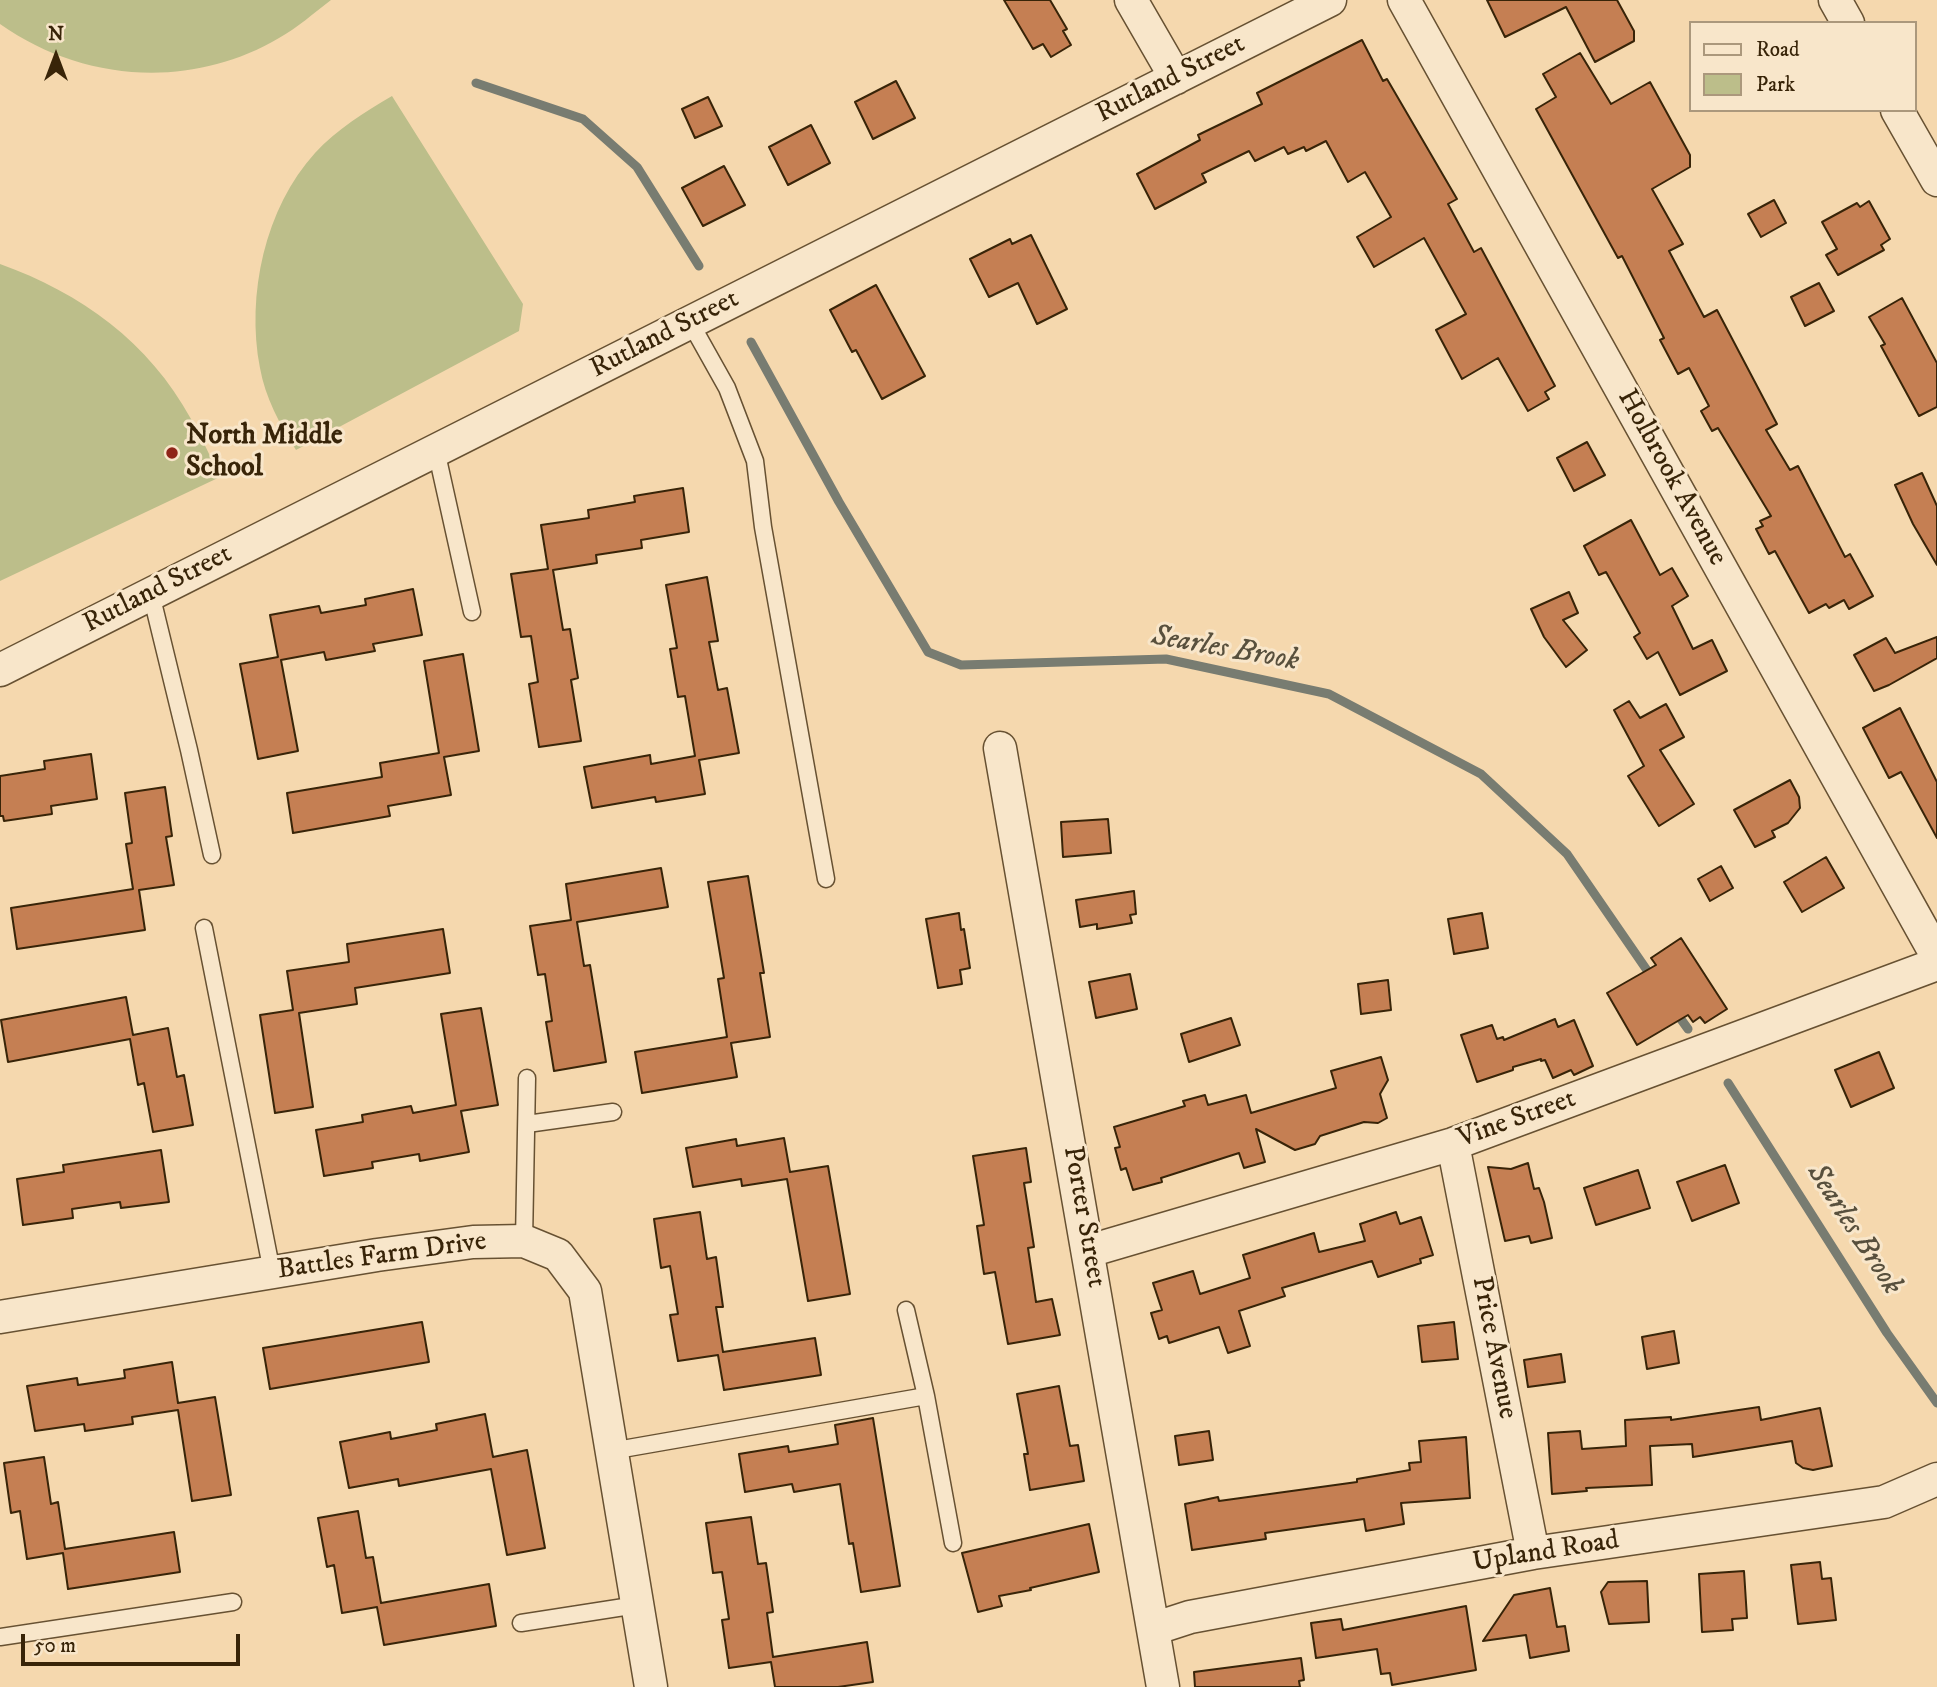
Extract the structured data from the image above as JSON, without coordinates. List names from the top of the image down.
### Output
{
  "streets": {
    "street": [
      "Rutland Street",
      "Holbrook Avenue",
      "Vine Street",
      "Porter Street",
      "Battles Farm Drive",
      "Price Avenue",
      "Upland Road"
    ]
  },
  "crossings": [
    ["Vine Street", "Porter Street"],
    ["Vine Street", "Price Avenue"],
    ["Porter Street", "Upland Road"],
    ["Price Avenue", "Upland Road"]
  ],
  "water": ["Searles Brook"],
  "places": ["North Middle School"],
  "legend": ["Road", "Park"],
  "scale_bar": "50 m",
  "north": "top"
}
